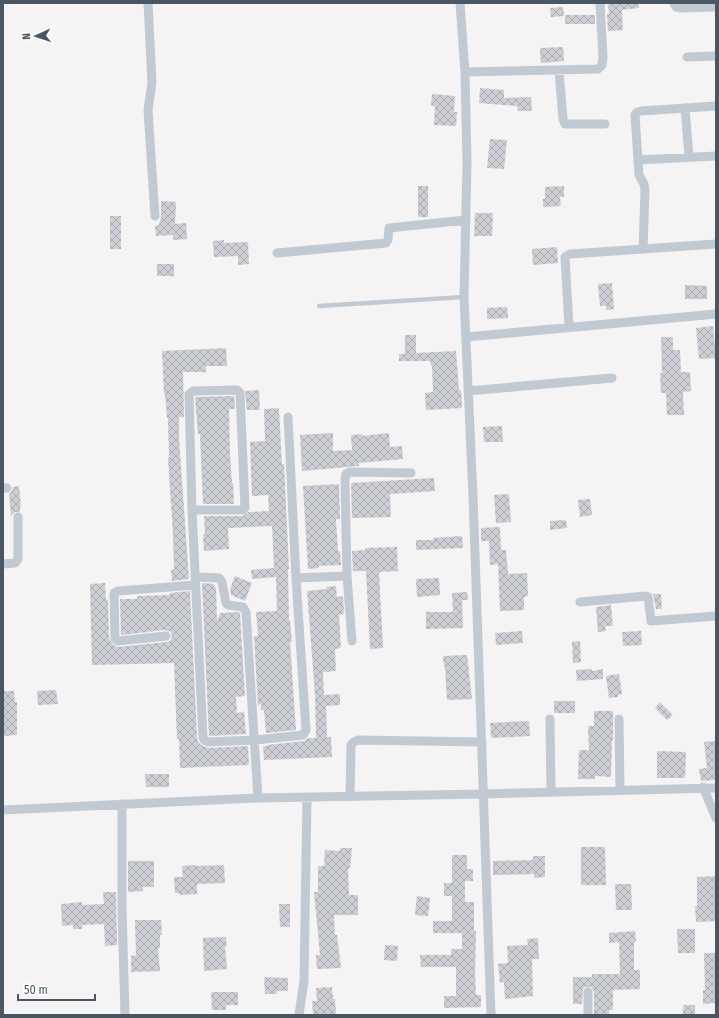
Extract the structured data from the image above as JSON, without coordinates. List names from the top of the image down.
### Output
{
  "scale_bar": "50 m",
  "north": "left"
}
